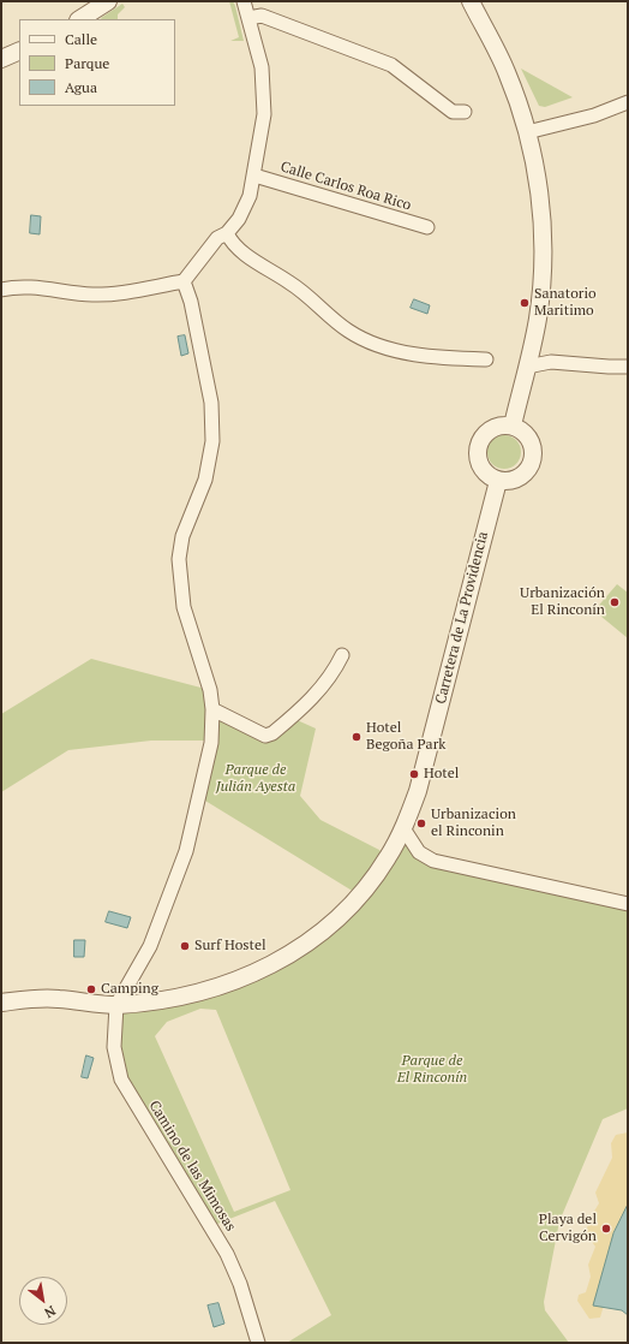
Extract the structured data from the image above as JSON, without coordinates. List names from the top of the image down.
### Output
{
  "streets": {
    "street": ["Calle Carlos Roa Rico", "Carretera de La Providencia", "Camino de las Mimosas"]
  },
  "crossings": [
    ["Carretera de La Providencia", "Camino de las Mimosas"]
  ],
  "parks": ["Parque de Julián Ayesta", "Parque de El Rinconín"],
  "places": [
    "Sanatorio Maritimo",
    "Urbanización El Rinconín",
    "Hotel Begoña Park",
    "Hotel",
    "Urbanizacion el Rinconin",
    "Surf Hostel",
    "Camping",
    "Playa del Cervigón"
  ],
  "legend": ["Calle", "Parque", "Agua"],
  "north": "bottom right"
}
